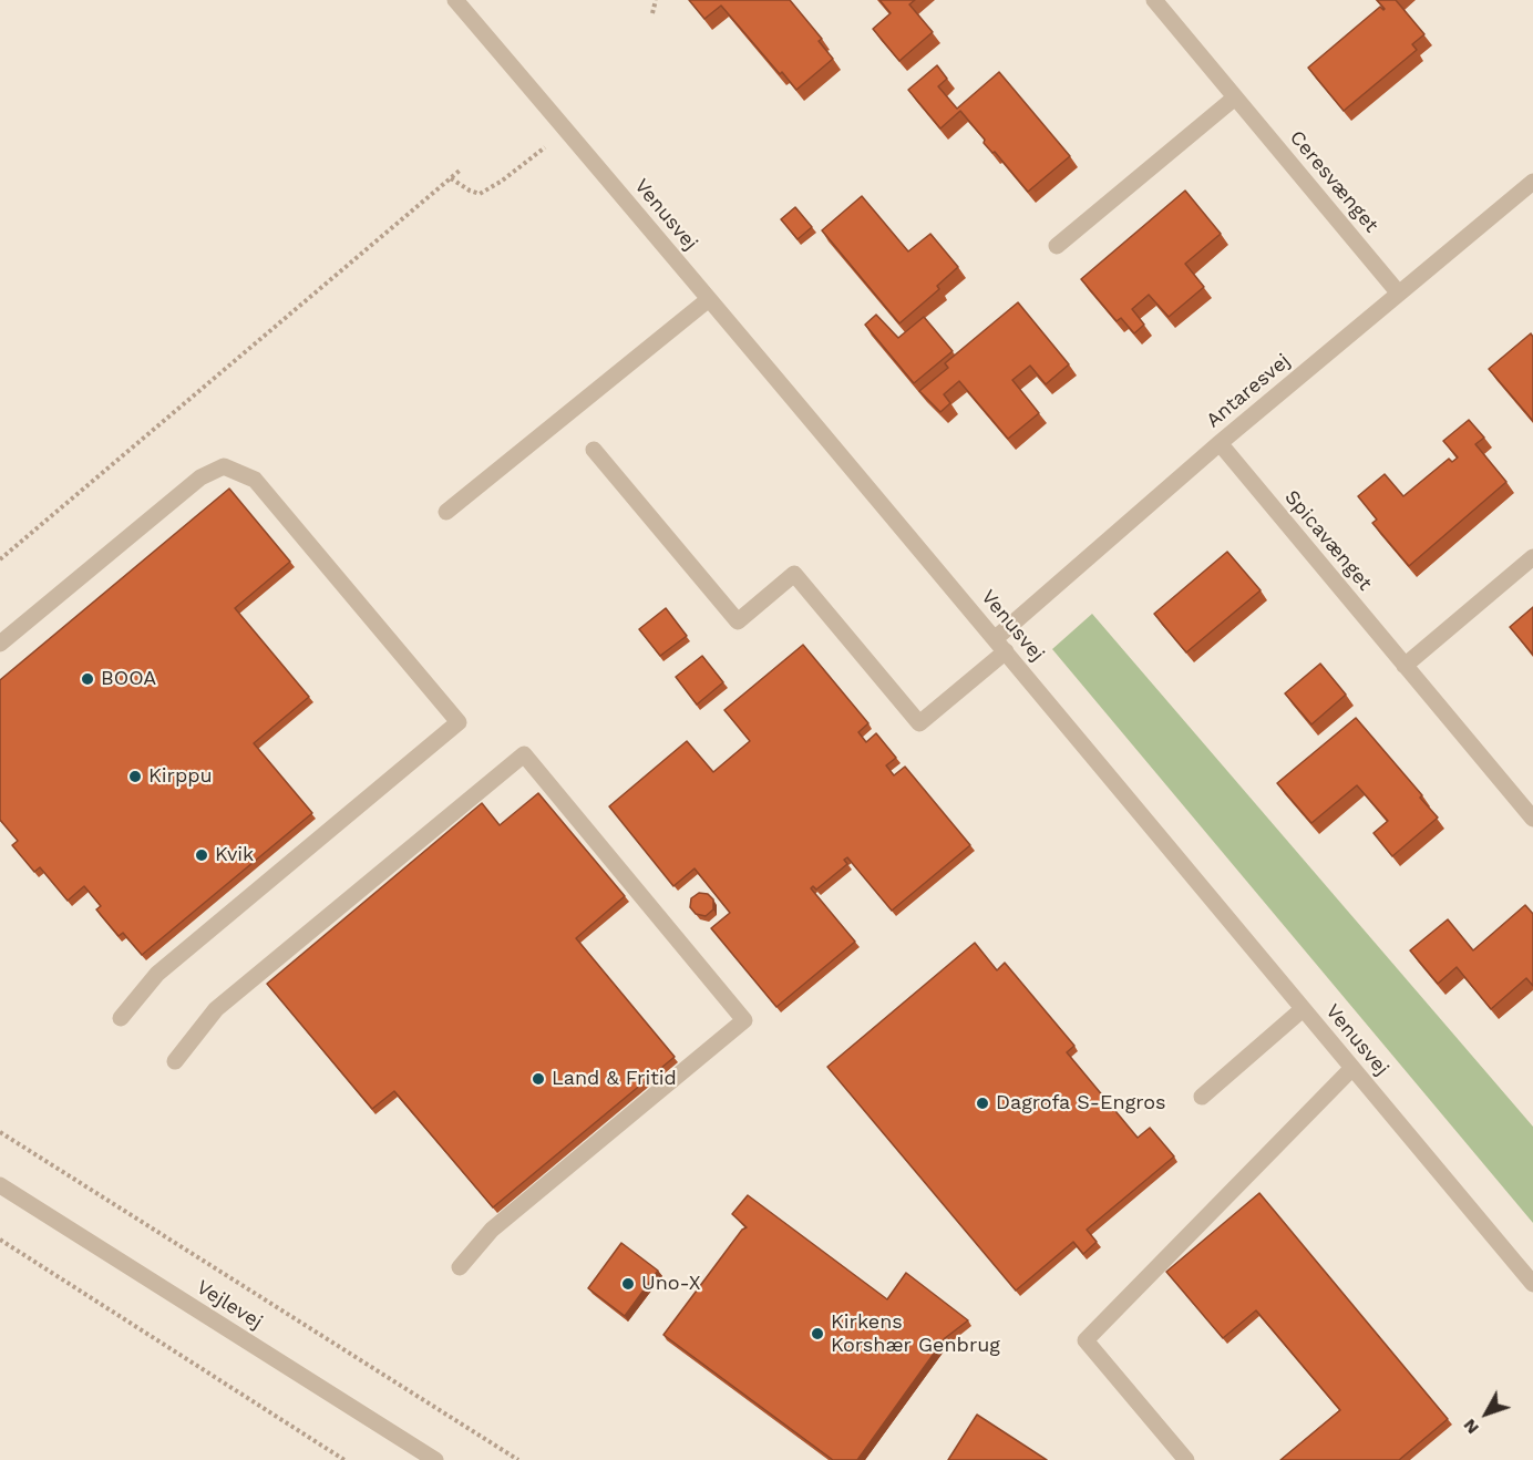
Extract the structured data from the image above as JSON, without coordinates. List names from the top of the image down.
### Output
{
  "streets": {
    "street": [
      "Ceresvænget",
      "Venusvej",
      "Antaresvej",
      "Spicavænget",
      "Vejlevej"
    ]
  },
  "crossings": [
    ["Ceresvænget", "Antaresvej"],
    ["Venusvej", "Antaresvej"],
    ["Antaresvej", "Spicavænget"]
  ],
  "places": [
    "BOOA",
    "Kirppu",
    "Kvik",
    "Land & Fritid",
    "Dagrofa S-Engros",
    "Uno-X",
    "Kirkens Korshær Genbrug"
  ],
  "north": "bottom left"
}
